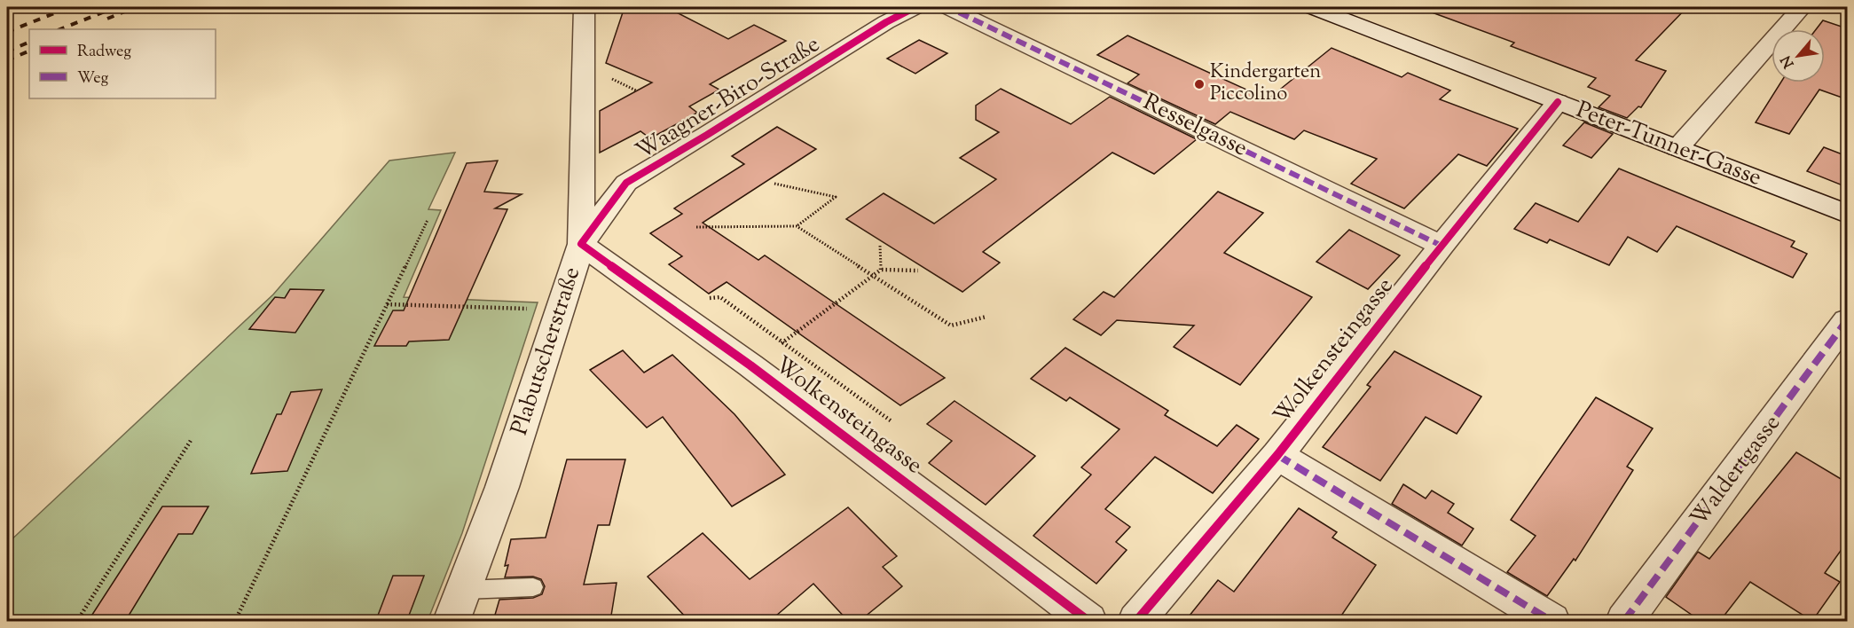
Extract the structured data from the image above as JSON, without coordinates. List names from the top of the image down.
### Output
{
  "streets": {
    "street": [
      "Waagner-Biro-Straße",
      "Resselgasse",
      "Peter-Tunner-Gasse",
      "Plabutscherstraße",
      "Wolkensteingasse",
      "Waldertgasse"
    ]
  },
  "crossings": [
    ["Waagner-Biro-Straße", "Plabutscherstraße"],
    ["Waagner-Biro-Straße", "Wolkensteingasse"],
    ["Resselgasse", "Wolkensteingasse"],
    ["Peter-Tunner-Gasse", "Wolkensteingasse"],
    ["Plabutscherstraße", "Wolkensteingasse"]
  ],
  "places": ["Kindergarten Piccolino"],
  "legend": ["Radweg", "Weg"],
  "north": "bottom left"
}
